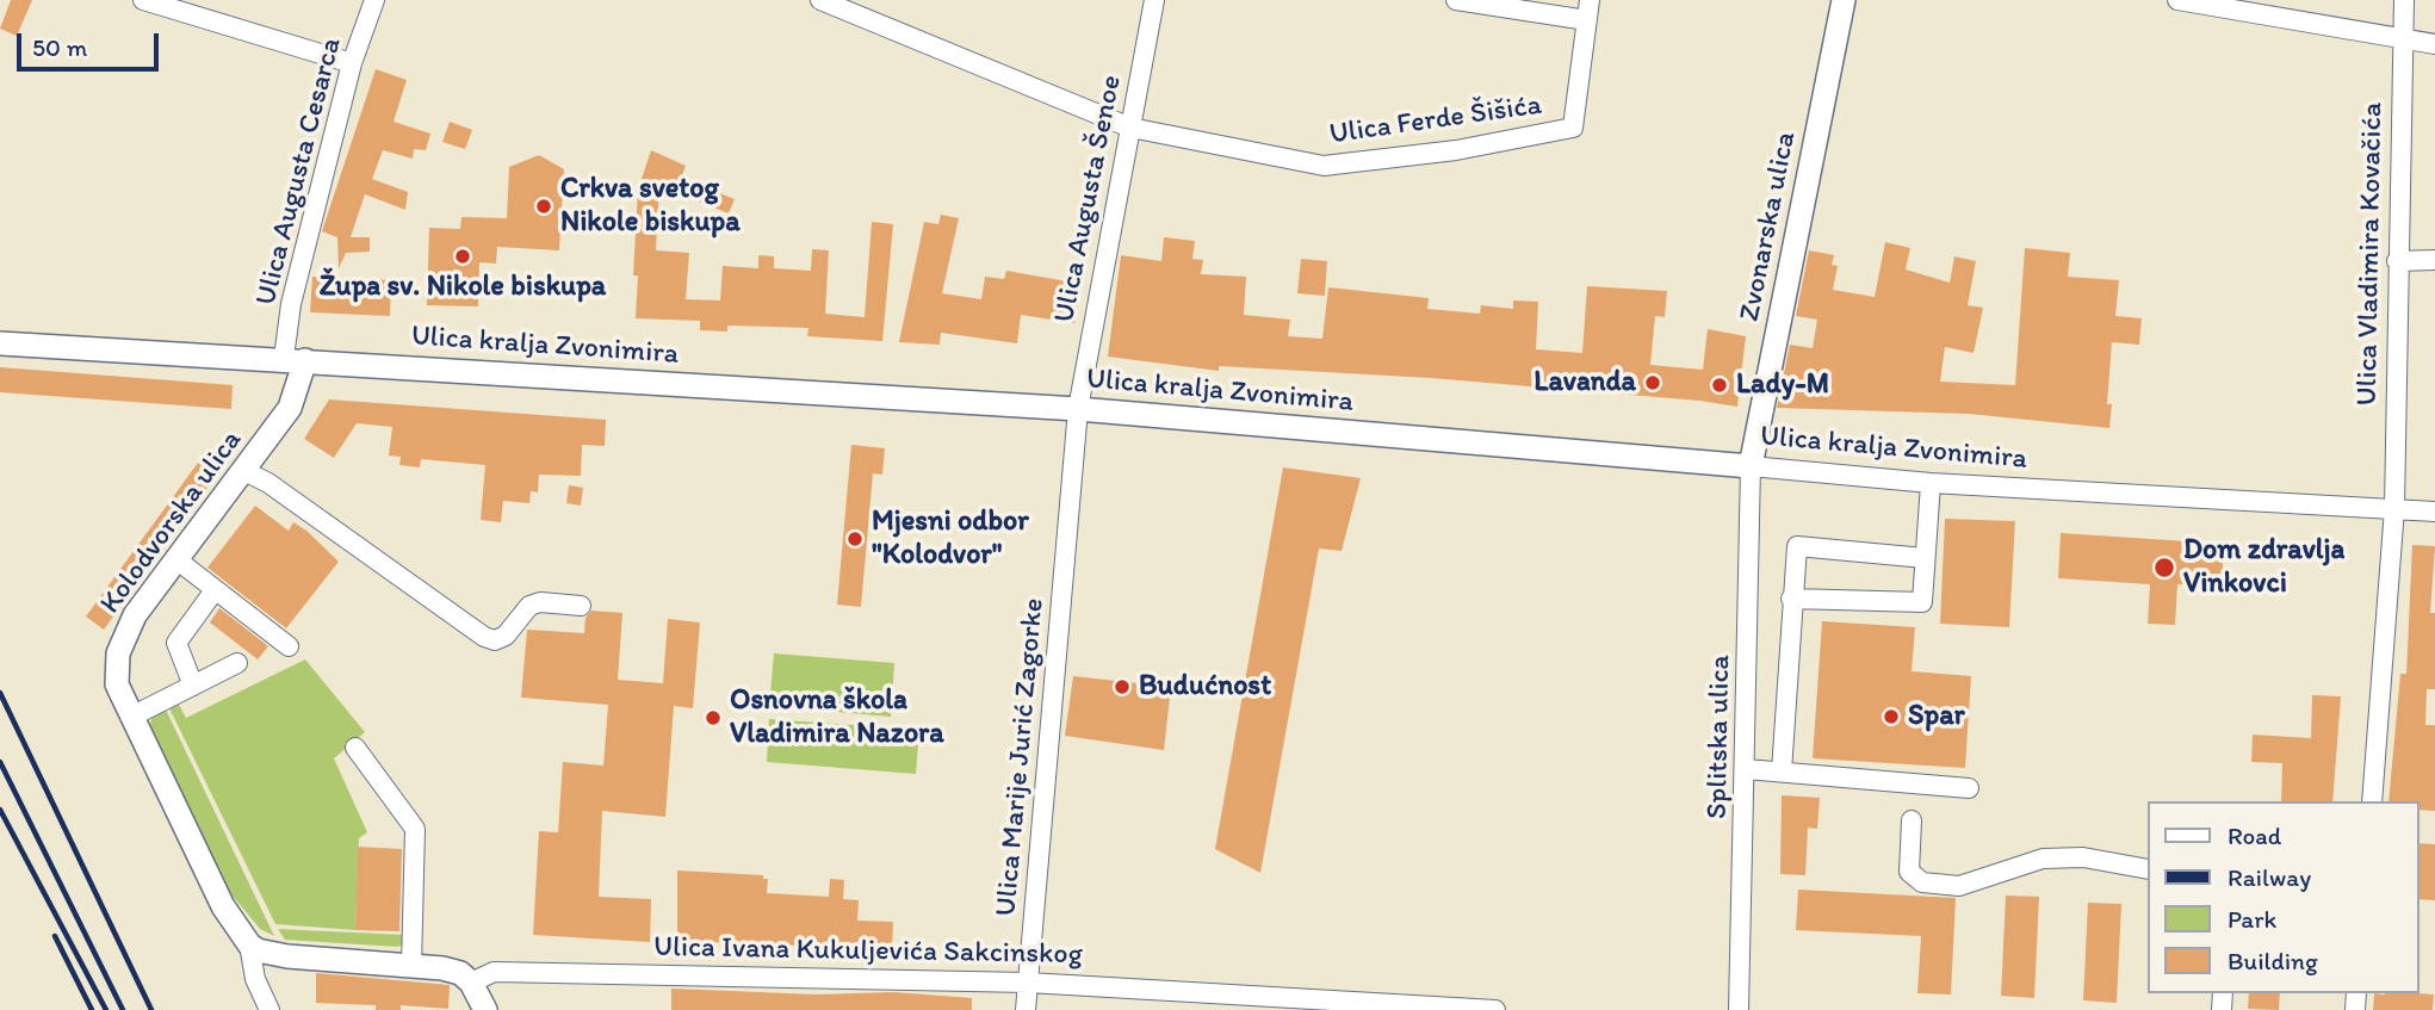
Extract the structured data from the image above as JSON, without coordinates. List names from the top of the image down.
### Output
{
  "streets": {
    "main road": ["Zvonarska ulica", "Ulica kralja Zvonimira", "Kolodvorska ulica"],
    "street": [
      "Ulica Ferde Šišića",
      "Ulica Augusta Cesarca",
      "Ulica Augusta Šenoe",
      "Ulica Vladimira Kovačića",
      "Splitska ulica",
      "Ulica Marije Jurić Zagorke",
      "Ulica Ivana Kukuljevića Sakcinskog"
    ]
  },
  "crossings": [
    ["Ulica Ferde Šišića", "Ulica Augusta Šenoe"],
    ["Ulica Augusta Cesarca", "Ulica kralja Zvonimira"],
    ["Ulica Augusta Cesarca", "Kolodvorska ulica"],
    ["Ulica Augusta Šenoe", "Ulica kralja Zvonimira"],
    ["Ulica Augusta Šenoe", "Ulica Marije Jurić Zagorke"],
    ["Zvonarska ulica", "Ulica kralja Zvonimira"],
    ["Zvonarska ulica", "Splitska ulica"],
    ["Ulica Vladimira Kovačića", "Ulica kralja Zvonimira"],
    ["Ulica kralja Zvonimira", "Kolodvorska ulica"],
    ["Ulica kralja Zvonimira", "Splitska ulica"],
    ["Ulica kralja Zvonimira", "Ulica Marije Jurić Zagorke"],
    ["Ulica Marije Jurić Zagorke", "Ulica Ivana Kukuljevića Sakcinskog"]
  ],
  "places": [
    "Crkva svetog Nikole biskupa",
    "Župa sv. Nikole biskupa",
    "Lavanda",
    "Lady-M",
    "Mjesni odbor \"Kolodvor\"",
    "Dom zdravlja Vinkovci",
    "Budućnost",
    "Spar",
    "Osnovna škola Vladimira Nazora"
  ],
  "legend": [
    "Road",
    "Railway",
    "Park",
    "Building"
  ],
  "scale_bar": "50 m"
}
